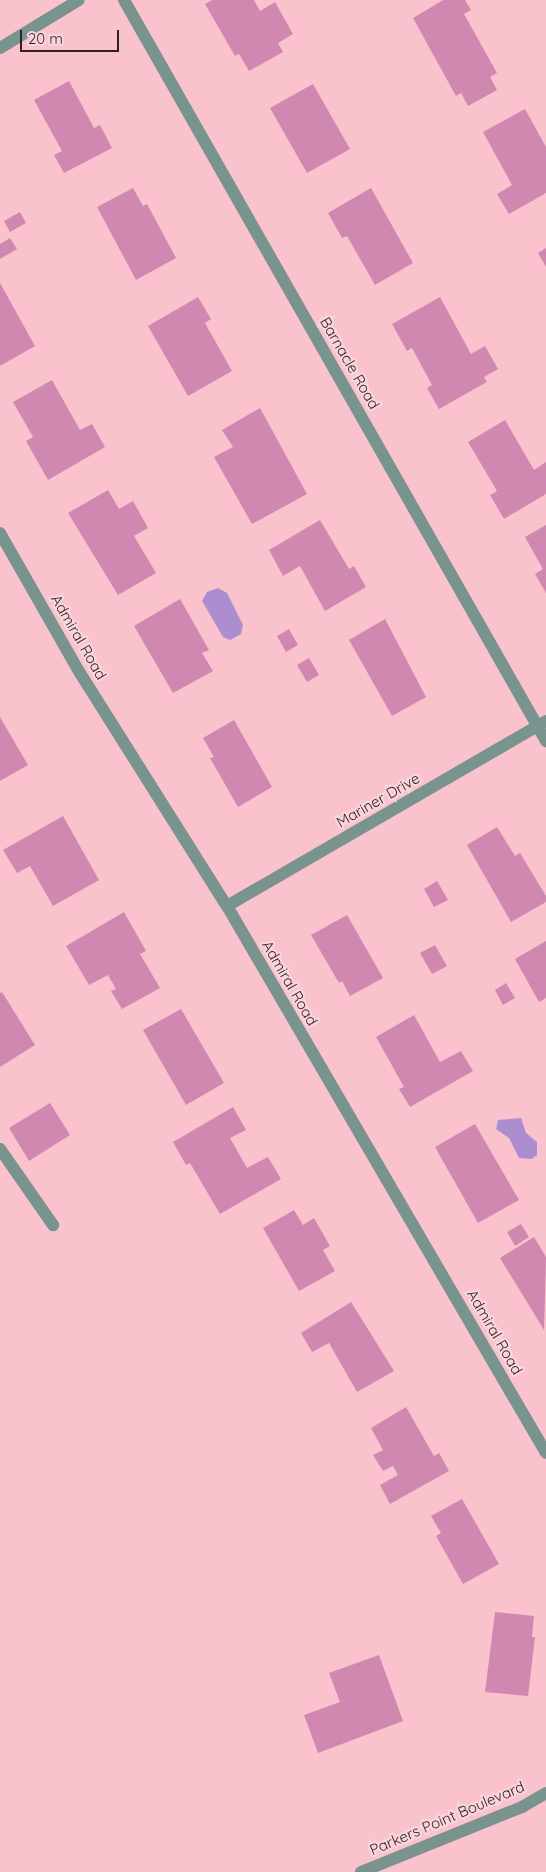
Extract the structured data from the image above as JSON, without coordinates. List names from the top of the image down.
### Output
{
  "streets": {
    "street": [
      "Barnacle Road",
      "Admiral Road",
      "Mariner Drive",
      "Parkers Point Boulevard"
    ]
  },
  "crossings": [
    ["Barnacle Road", "Mariner Drive"],
    ["Admiral Road", "Mariner Drive"]
  ],
  "scale_bar": "20 m"
}
